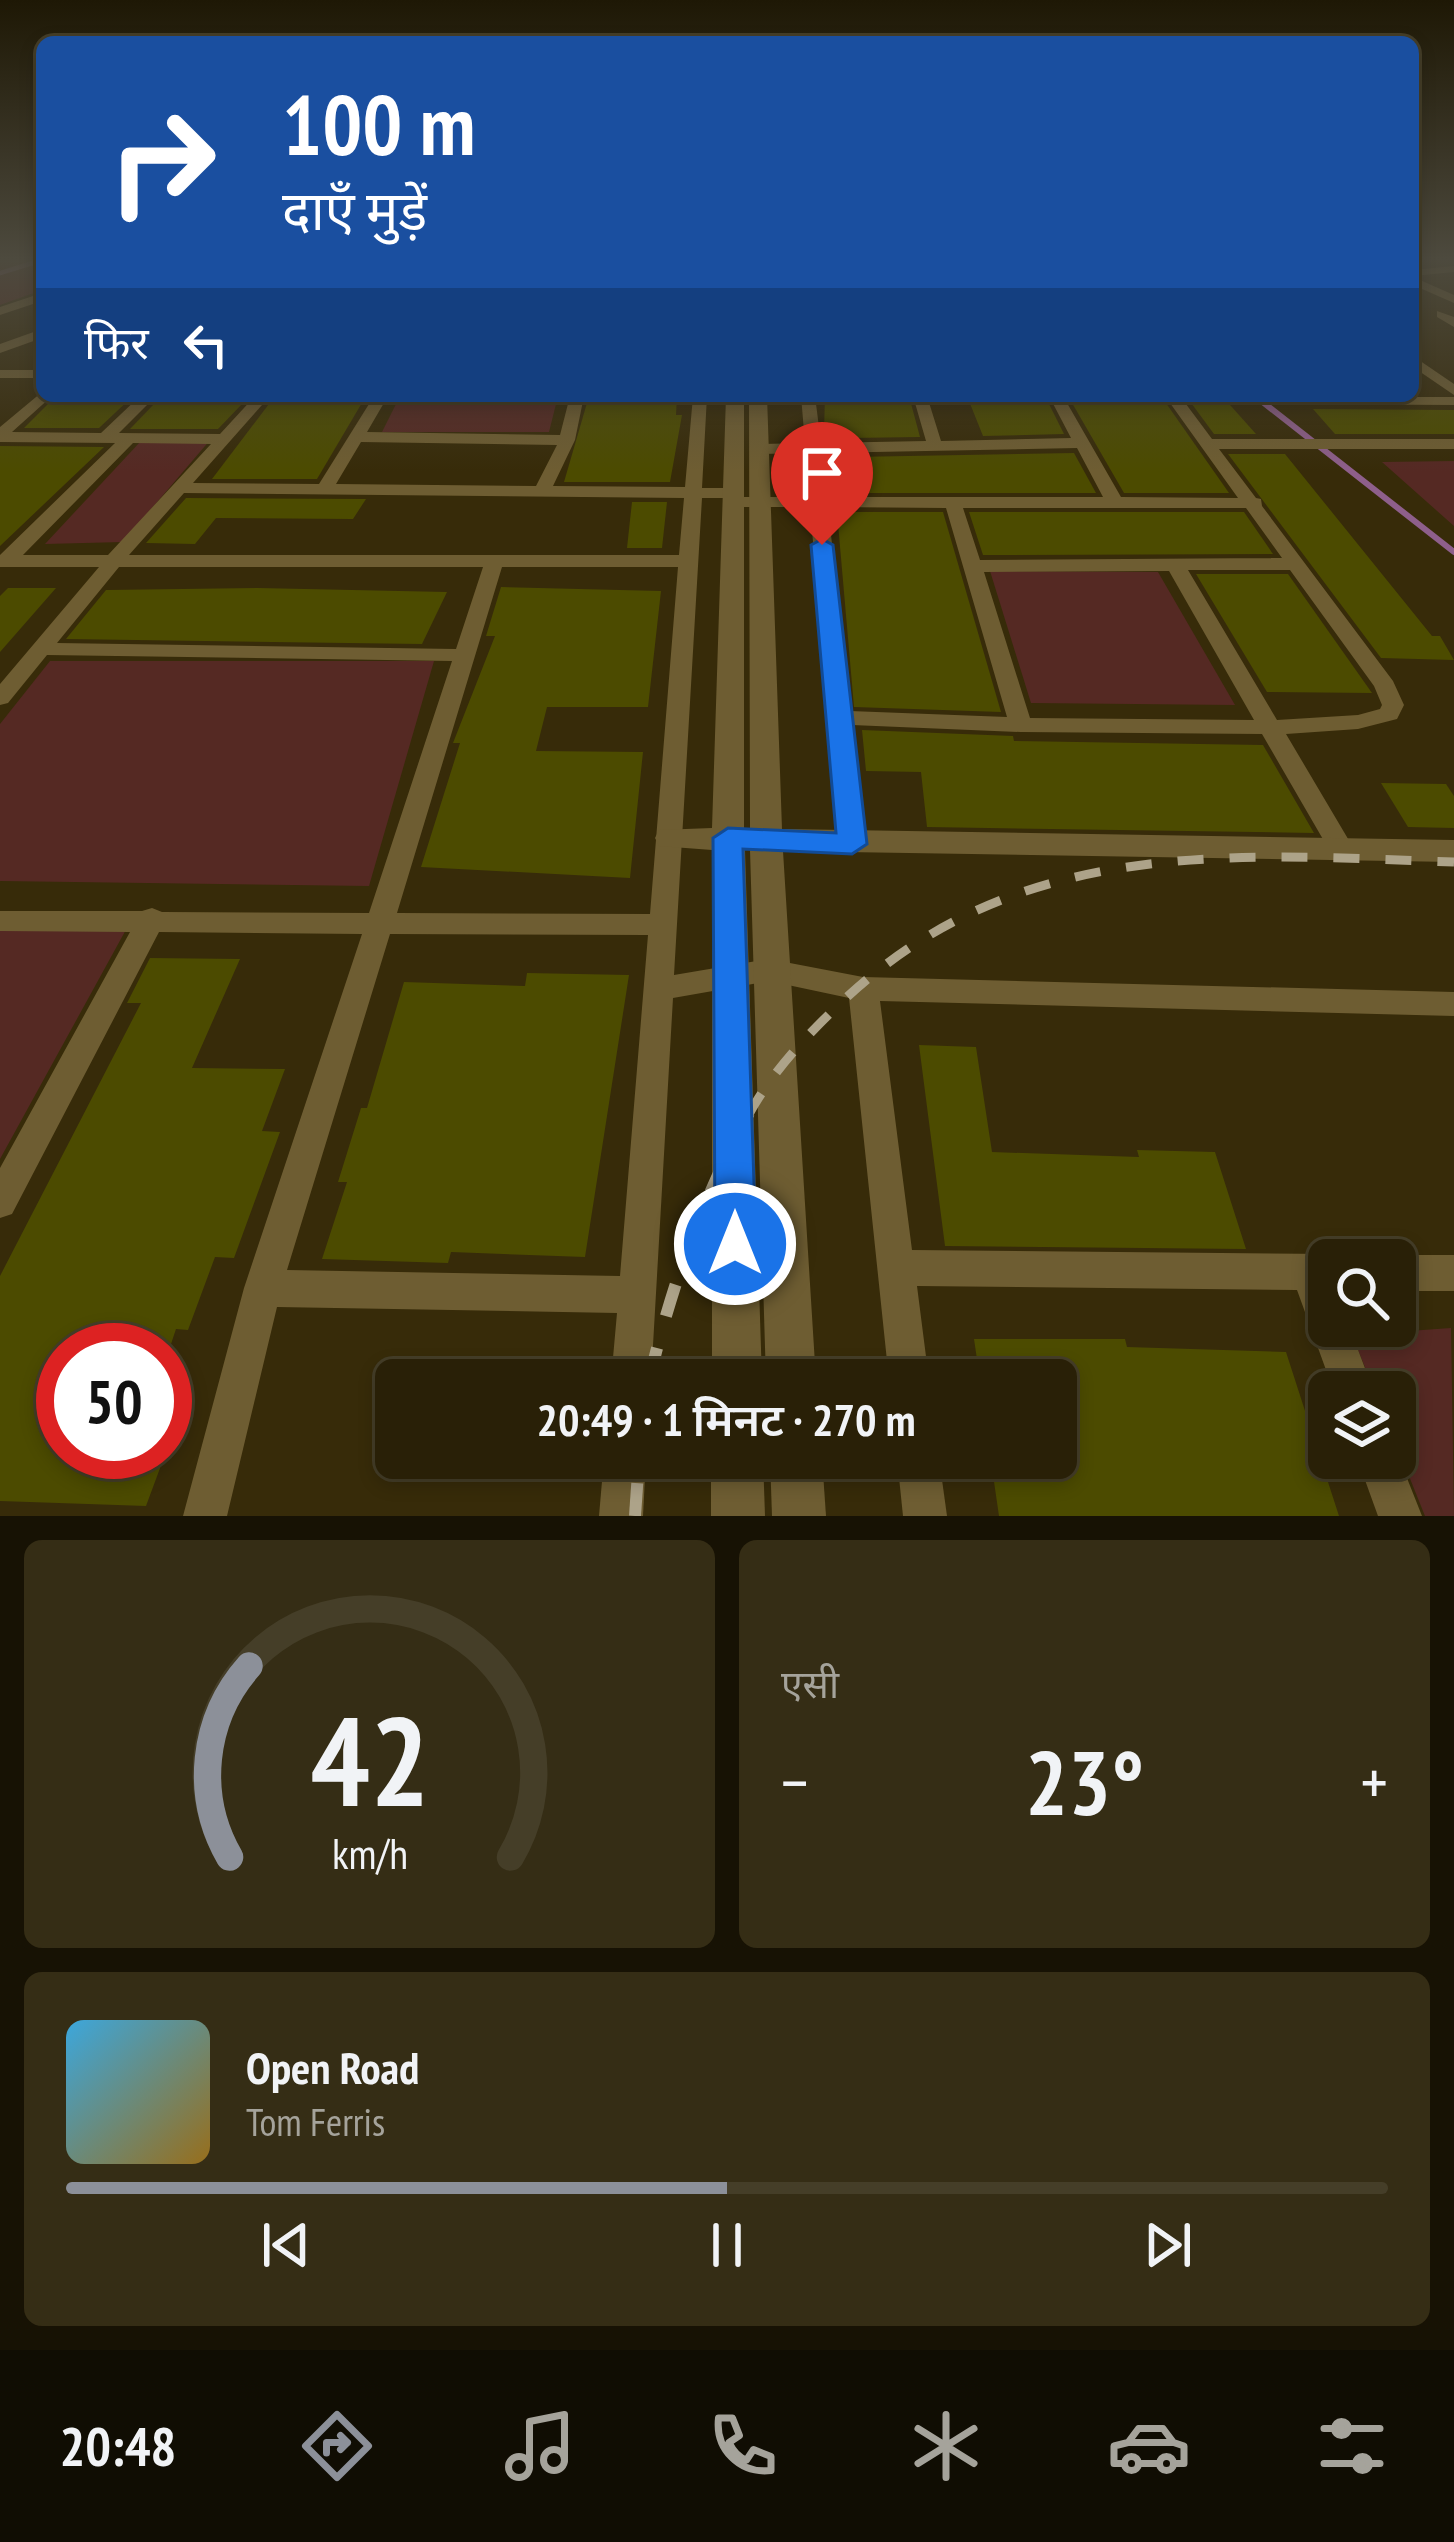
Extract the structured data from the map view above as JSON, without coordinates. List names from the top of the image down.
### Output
{
  "page": {
    "turn": ["100 m", "दाएँ मुड़ें"],
    "then": "फिर",
    "limit": "50",
    "trip": "20:49 · 1 मिनट · 270 m",
    "tile": "एसी",
    "heat": ["−", "23°", "+"],
    "song": ["Open Road", "Tom Ferris"],
    "tabs": "20:48",
    "gauge": ["42", "km/h"]
  }
}
